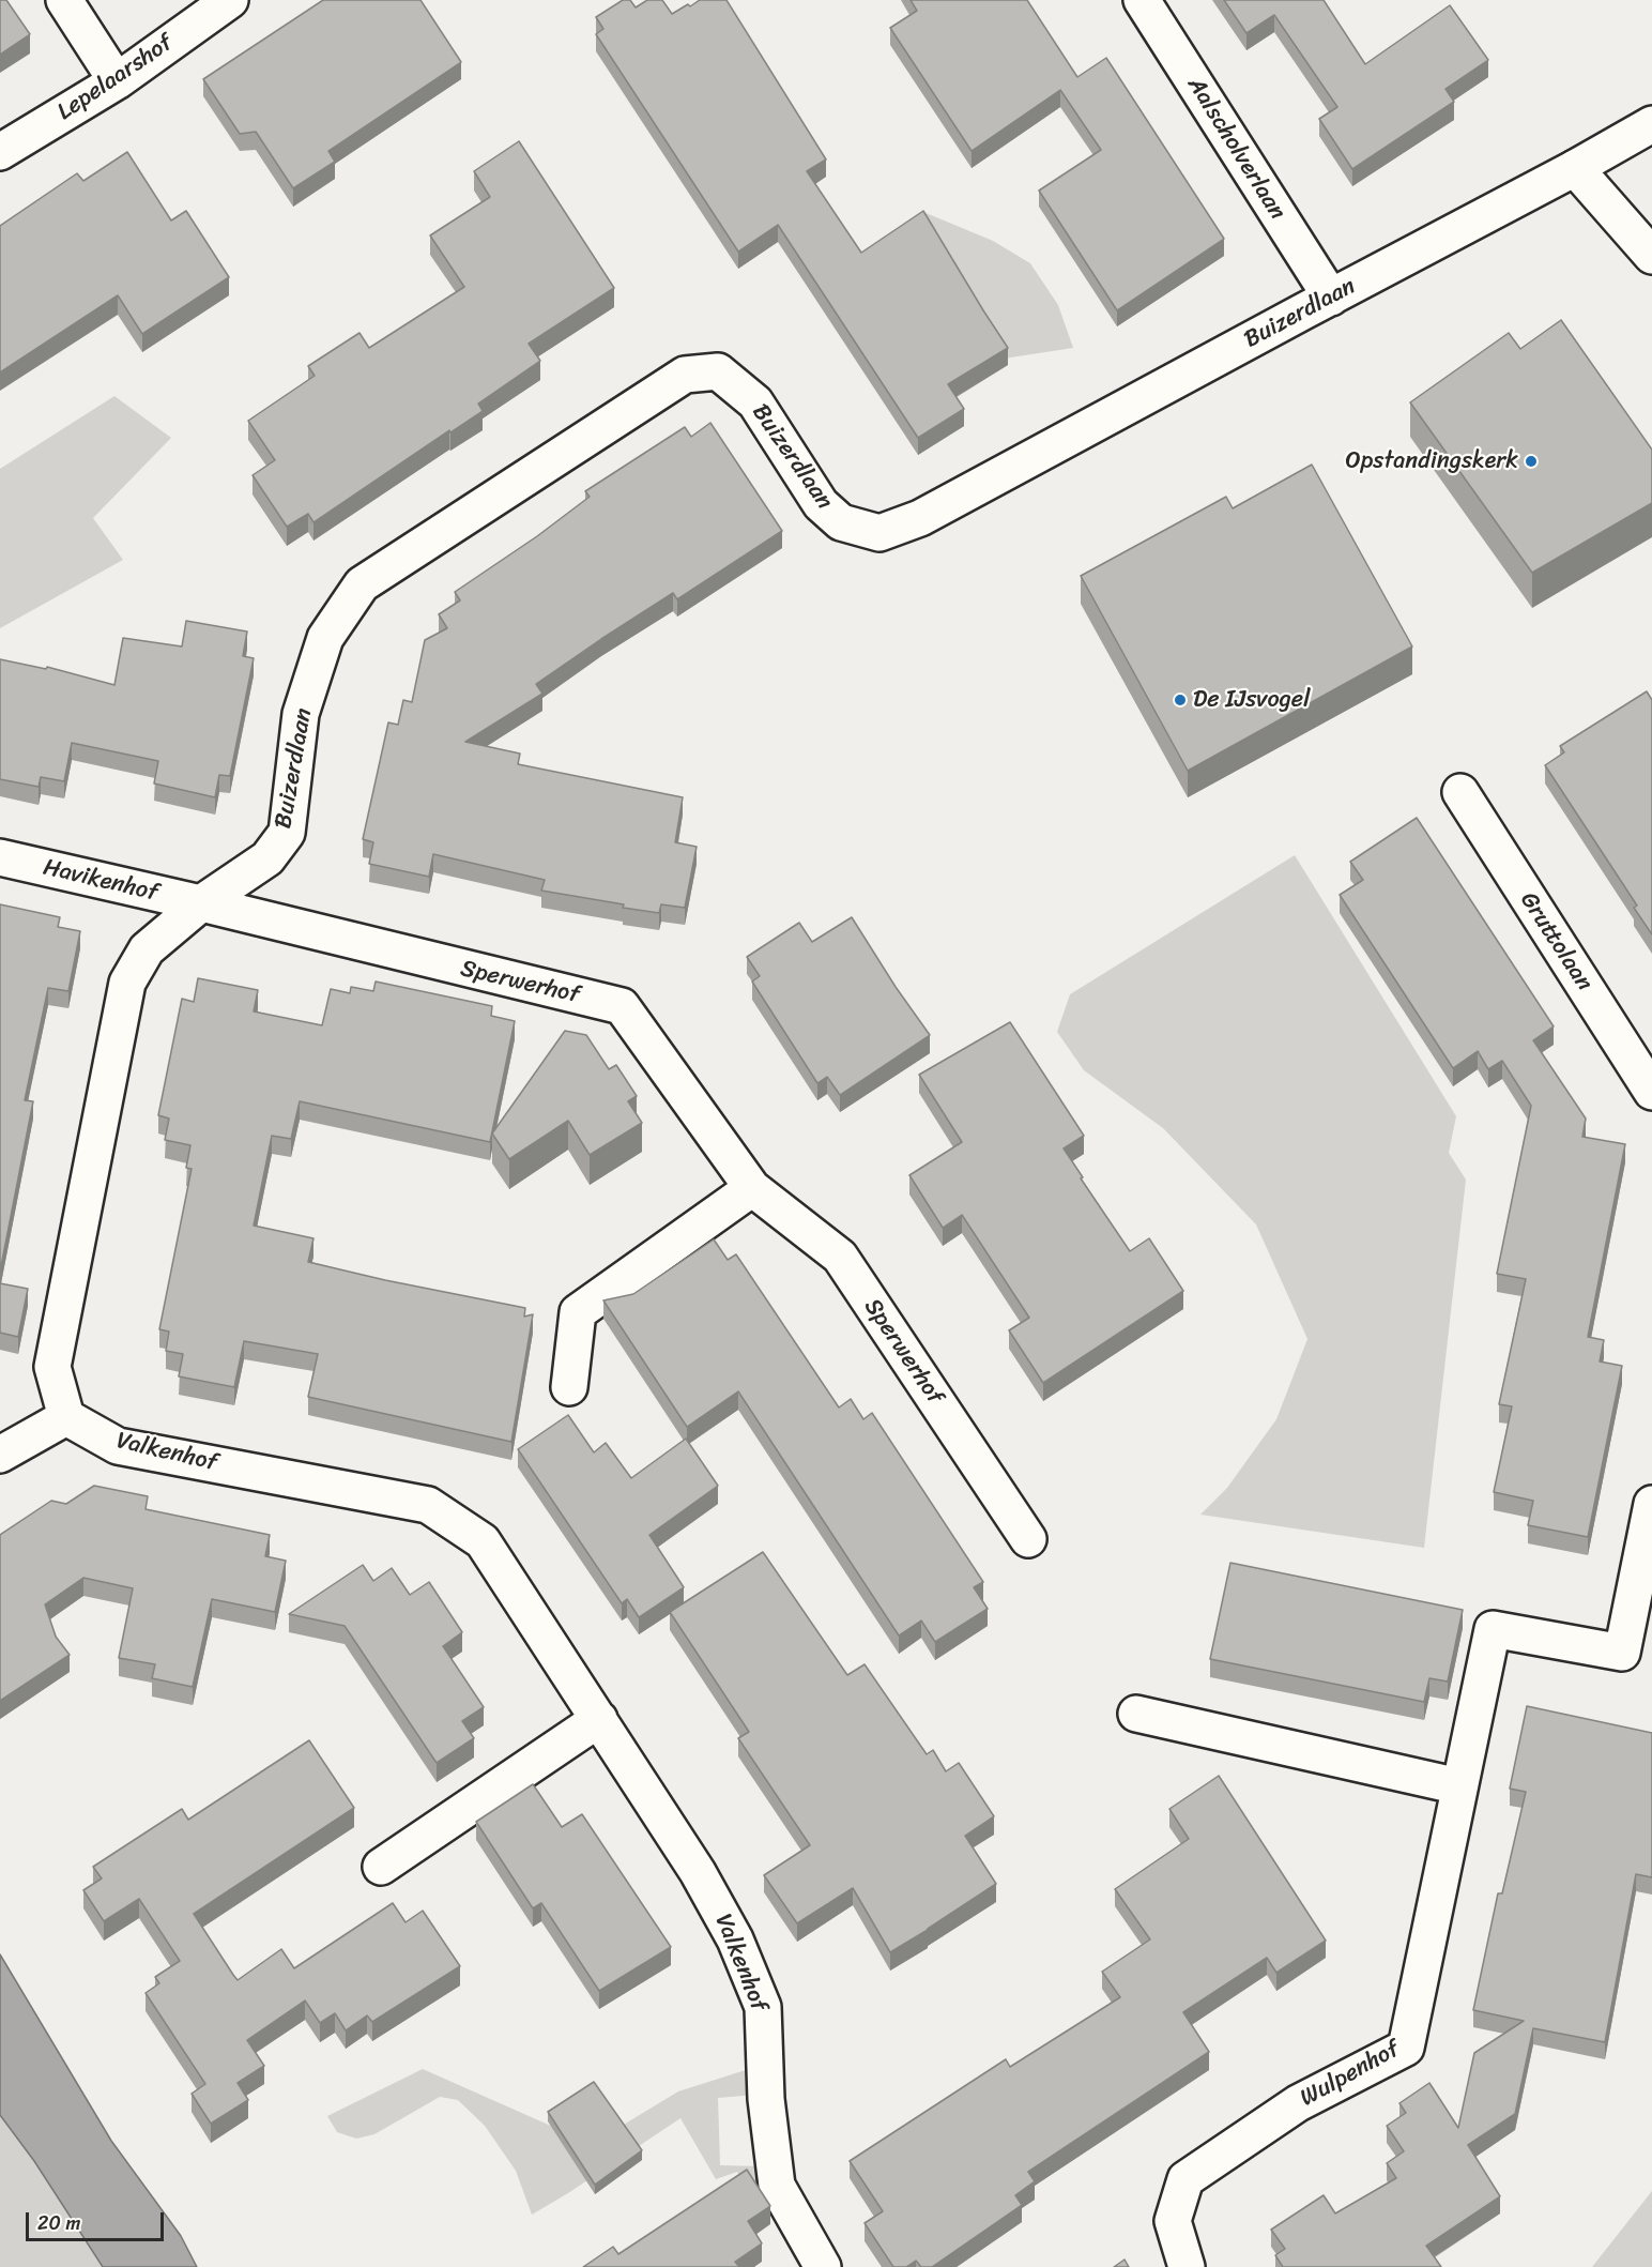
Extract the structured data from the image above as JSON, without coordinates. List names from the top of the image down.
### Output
{
  "streets": {
    "street": [
      "Lepelaarshof",
      "Aalscholverlaan",
      "Buizerdlaan",
      "Havikenhof",
      "Gruttolaan",
      "Sperwerhof",
      "Valkenhof",
      "Wulpenhof"
    ]
  },
  "crossings": [
    ["Aalscholverlaan", "Buizerdlaan"],
    ["Buizerdlaan", "Havikenhof"],
    ["Buizerdlaan", "Sperwerhof"],
    ["Havikenhof", "Sperwerhof"]
  ],
  "places": ["Opstandingskerk", "De IJsvogel"],
  "scale_bar": "20 m"
}
